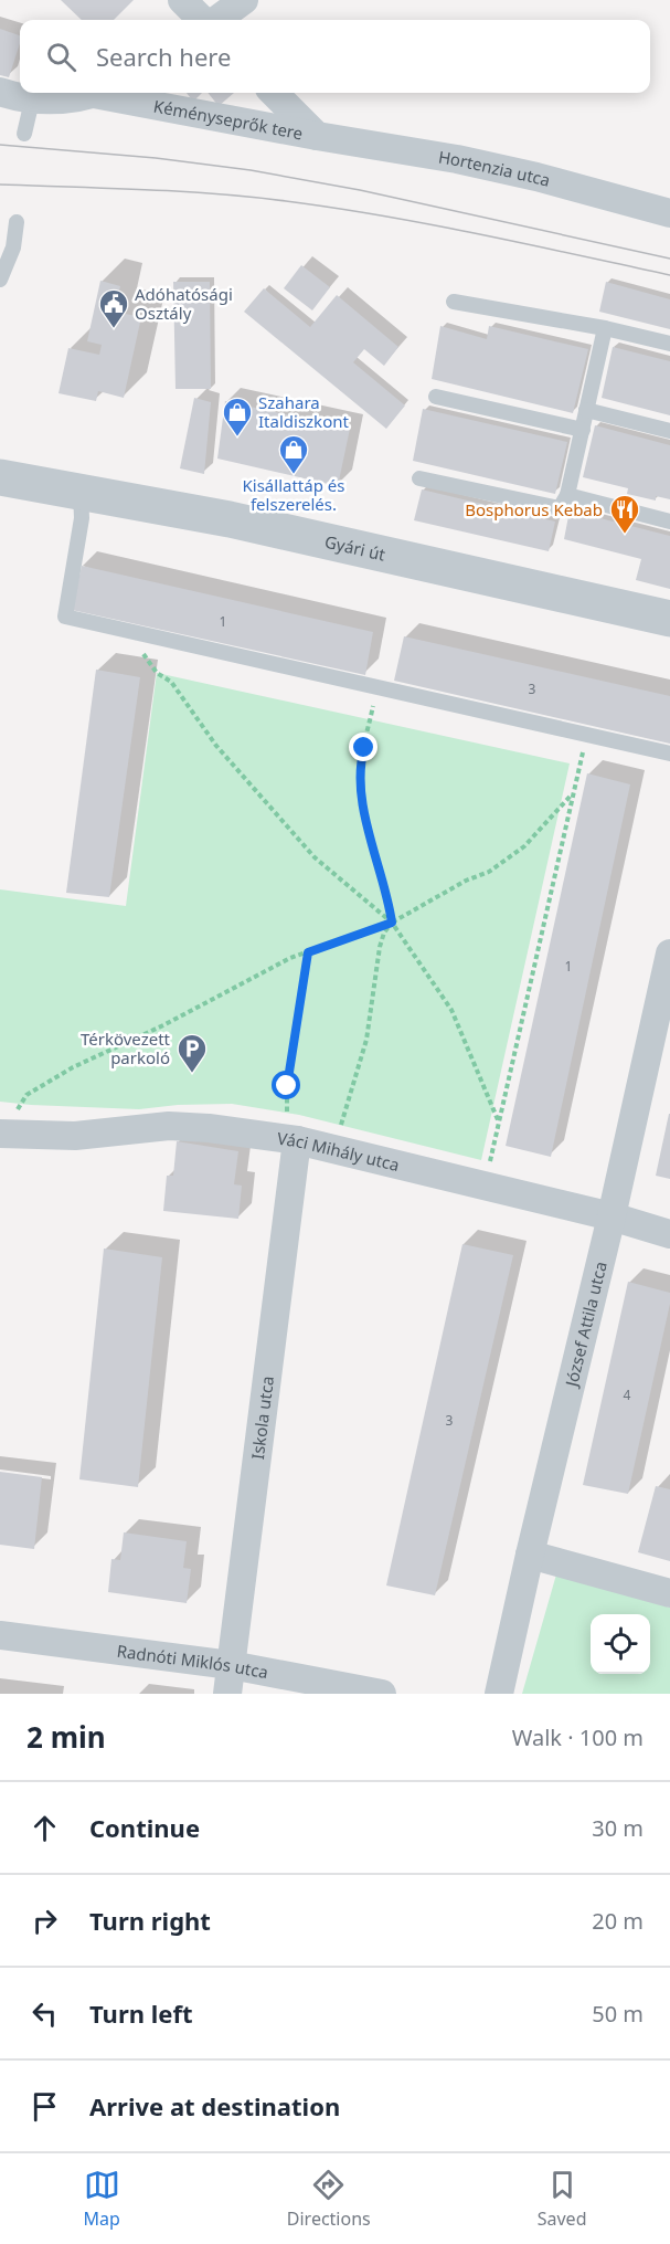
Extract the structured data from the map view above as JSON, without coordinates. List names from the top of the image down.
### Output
{
  "streets": {
    "street": [
      "Kéményseprők tere",
      "Hortenzia utca",
      "Gyári út",
      "Váci Mihály utca",
      "József Attila utca",
      "Iskola utca",
      "Radnóti Miklós utca"
    ]
  },
  "crossings": [
    ["Kéményseprők tere", "Hortenzia utca"],
    ["Váci Mihály utca", "József Attila utca"],
    ["Váci Mihály utca", "Iskola utca"],
    ["Iskola utca", "Radnóti Miklós utca"]
  ],
  "places": {
    "public building": ["Adóhatósági Osztály"],
    "shop": ["Szahara Italdiszkont", "Kisállattáp és felszerelés."],
    "restaurant": ["Bosphorus Kebab"],
    "parking": ["Térkövezett parkoló"]
  },
  "house_numbers": [
    "1",
    "3",
    "1",
    "4",
    "3"
  ],
  "page": {
    "search": "Search here",
    "heading": ["2 min", "Walk · 100 m"],
    "list": [
      ["Continue", "30 m"],
      ["Turn right", "20 m"],
      ["Turn left", "50 m"],
      "Arrive at destination"
    ],
    "nav": ["Map", "Directions", "Saved"]
  }
}
